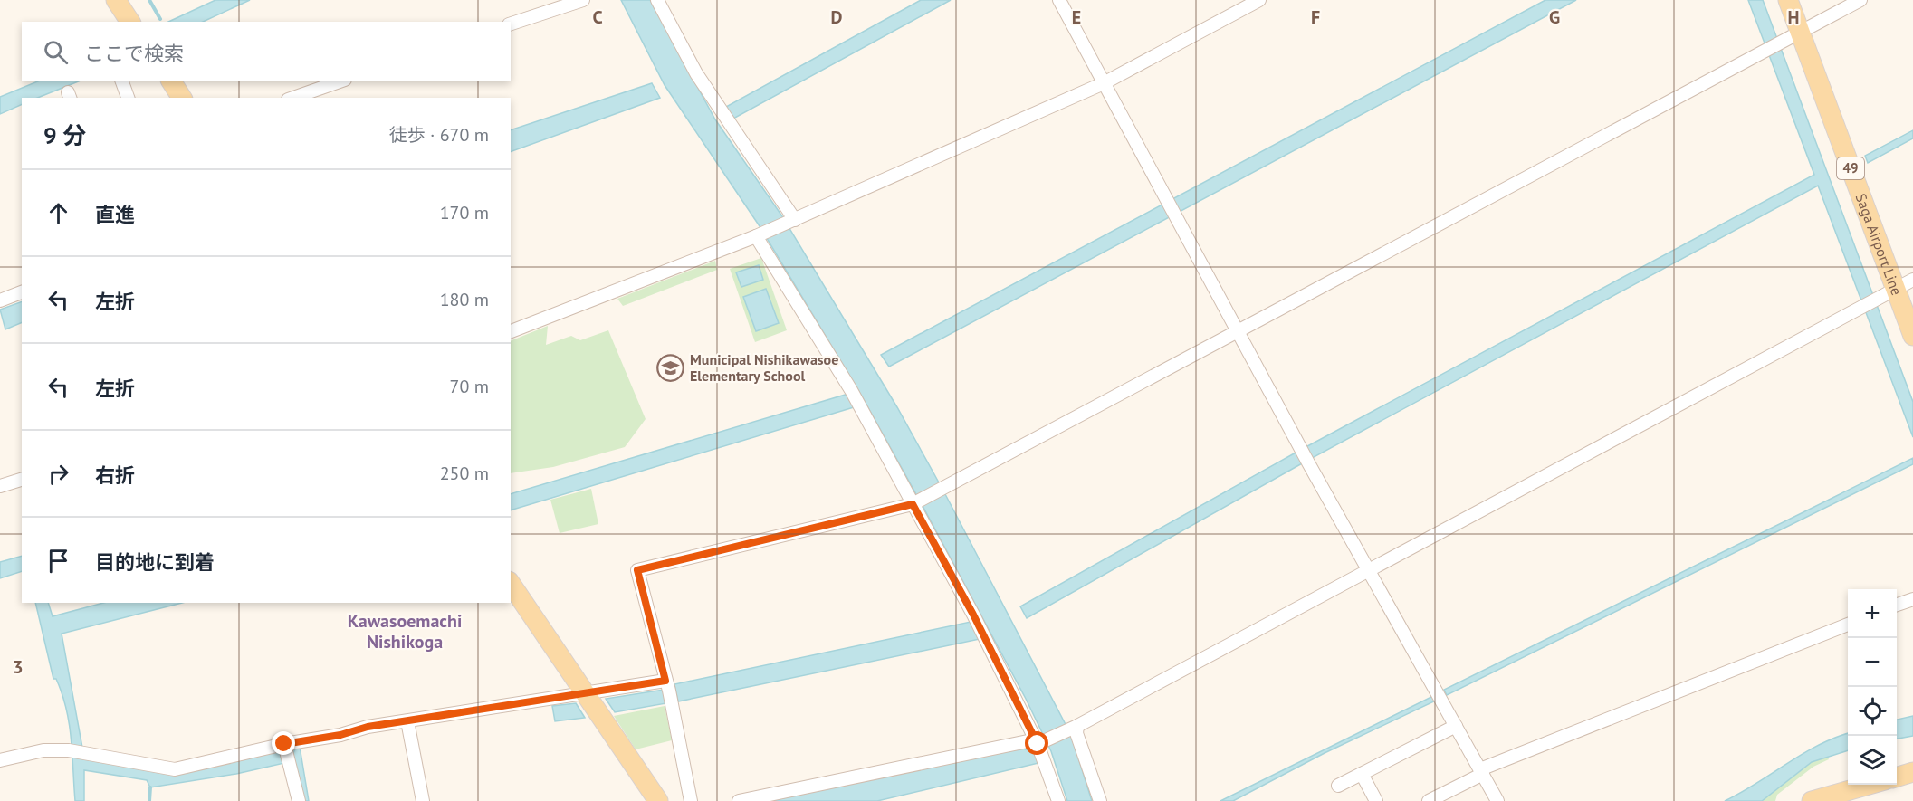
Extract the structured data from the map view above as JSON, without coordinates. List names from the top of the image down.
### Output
{
  "streets": {
    "main road": ["49", "Saga Airport Line"]
  },
  "districts": ["Kawasoemachi Nishikoga"],
  "places": {
    "school or university": ["Municipal Nishikawasoe Elementary School"]
  },
  "page": {
    "search": "ここで検索",
    "heading": ["9 分", "徒歩 · 670 m"],
    "list": [
      ["直進", "170 m"],
      ["左折", "180 m"],
      ["左折", "70 m"],
      ["右折", "250 m"],
      "目的地に到着"
    ],
    "map_buttons": ["+", "−"]
  },
  "grid": {
    "columns": [
      "C",
      "D",
      "E",
      "F",
      "G",
      "H"
    ],
    "rows": ["3"]
  }
}
